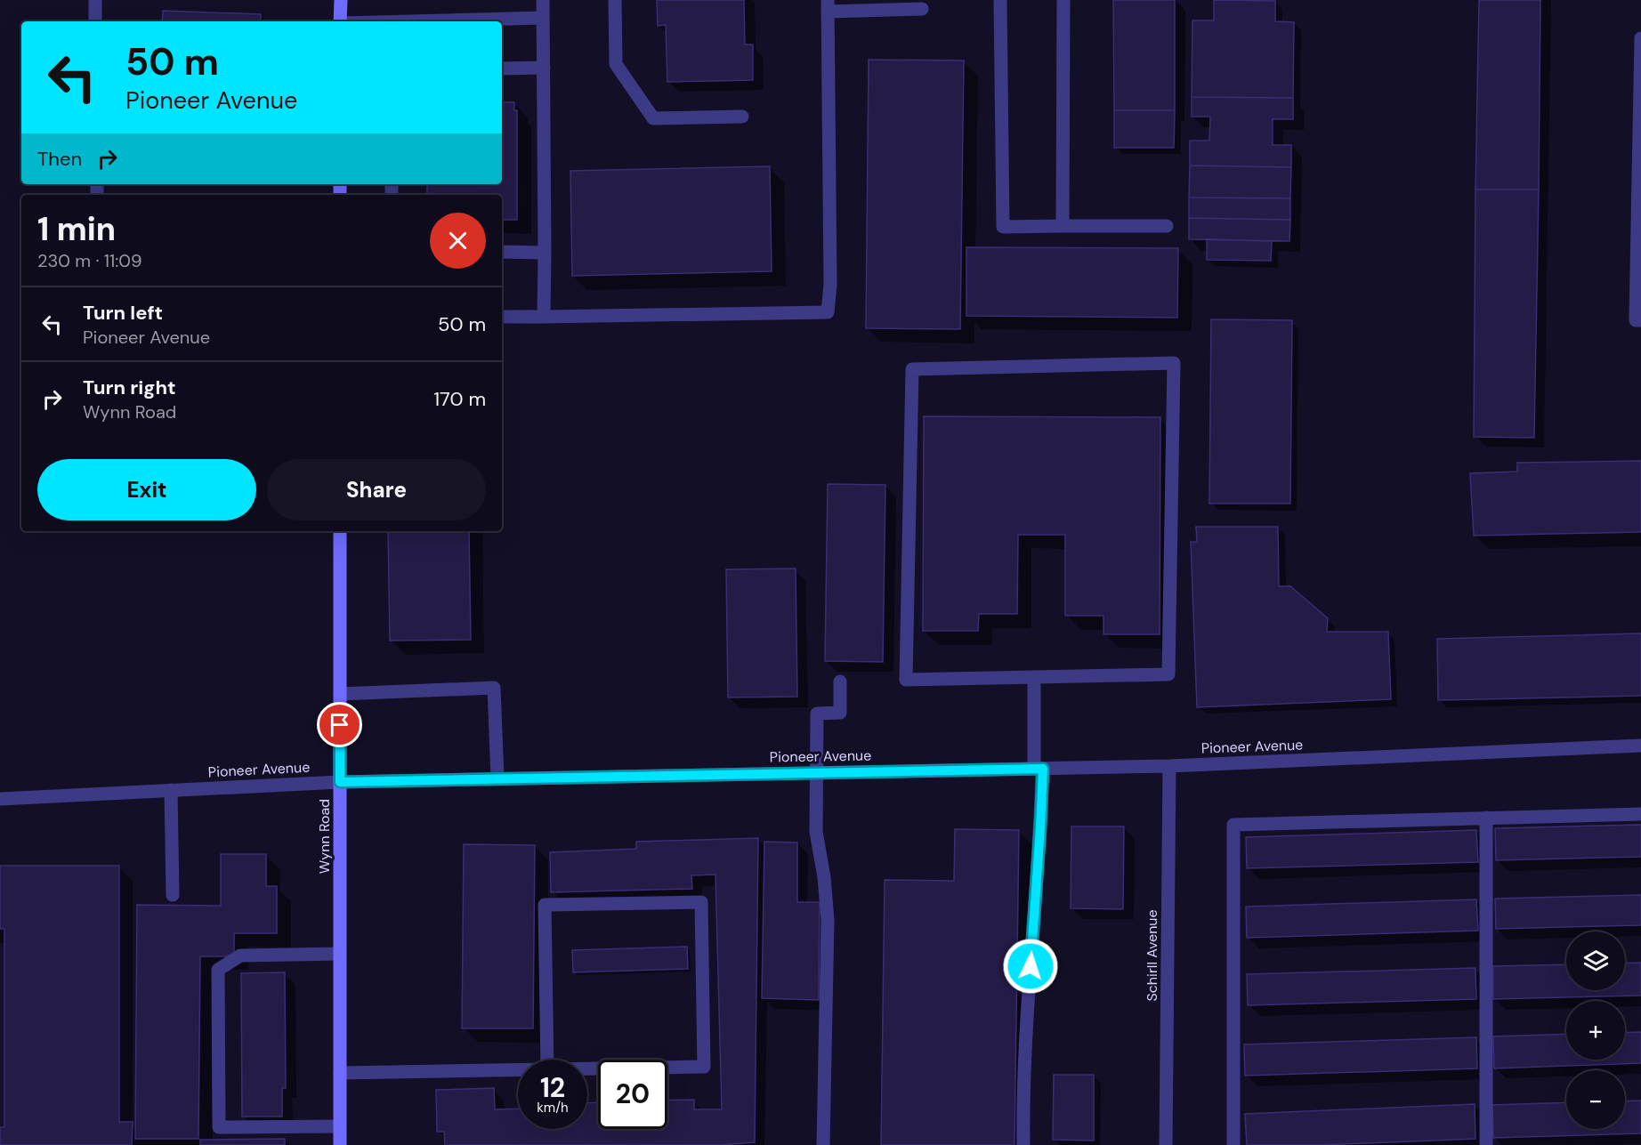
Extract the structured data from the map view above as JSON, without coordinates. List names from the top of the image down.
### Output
{
  "streets": {
    "street": ["Pioneer Avenue", "Wynn Road", "Schirll Avenue"]
  },
  "crossings": [
    ["Pioneer Avenue", "Wynn Road"],
    ["Pioneer Avenue", "Schirll Avenue"]
  ],
  "page": {
    "turn": ["50 m", "Pioneer Avenue"],
    "then": "Then",
    "heading": ["1 min", "230 m · 11:09"],
    "list": [
      {
        "name": "Turn left",
        "note": "Pioneer Avenue",
        "value": "50 m"
      },
      {
        "name": "Turn right",
        "note": "Wynn Road",
        "value": "170 m"
      }
    ],
    "buttons": ["Exit", "Share"],
    "map_buttons": ["+", "−"],
    "speed": "12 km/h",
    "limit": "20"
  }
}
